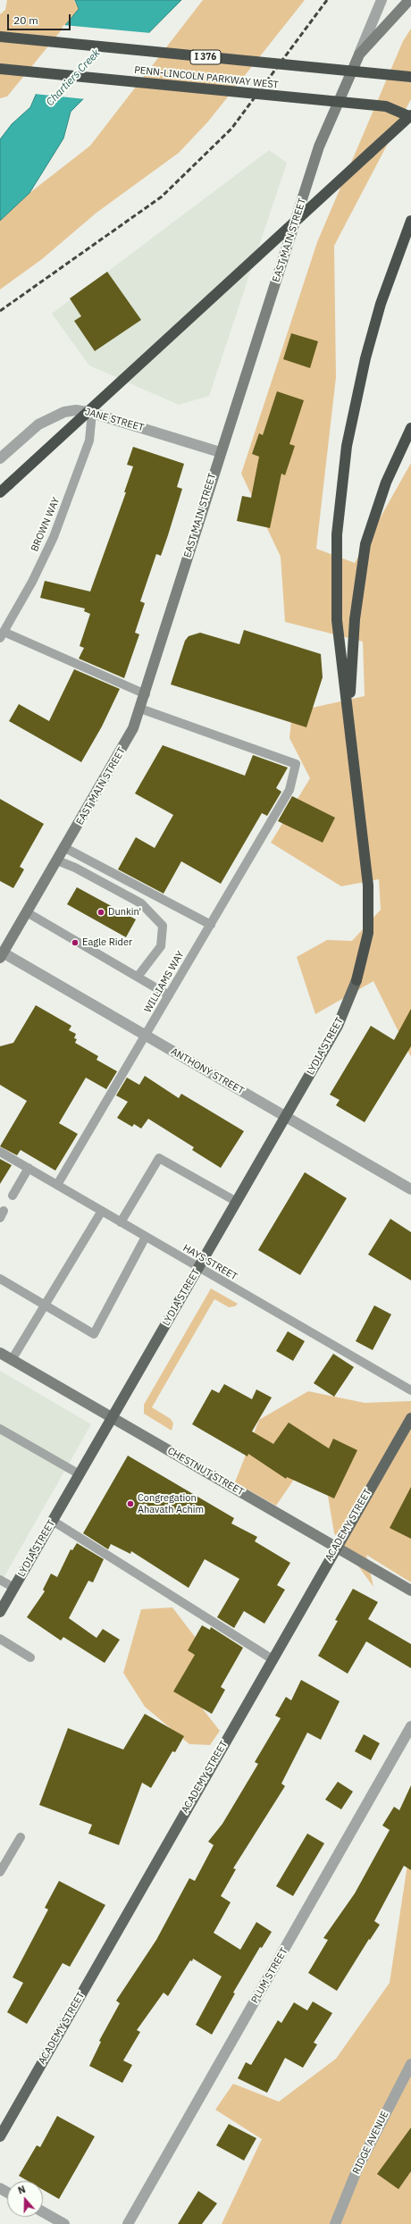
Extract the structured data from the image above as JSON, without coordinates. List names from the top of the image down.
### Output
{
  "streets": {
    "highway": ["I 376", "PENN-LINCOLN PARKWAY WEST"],
    "main road": [
      "EAST MAIN STREET",
      "LYDIA STREET",
      "CHESTNUT STREET",
      "ACADEMY STREET"
    ],
    "street": [
      "JANE STREET",
      "ANTHONY STREET",
      "PLUM STREET",
      "RIDGE AVENUE"
    ],
    "lane": ["BROWN WAY", "WILLIAMS WAY", "HAYS STREET"]
  },
  "crossings": [
    ["EAST MAIN STREET", "JANE STREET"],
    ["EAST MAIN STREET", "WILLIAMS WAY"],
    ["EAST MAIN STREET", "ANTHONY STREET"],
    ["JANE STREET", "BROWN WAY"],
    ["WILLIAMS WAY", "ANTHONY STREET"],
    ["WILLIAMS WAY", "HAYS STREET"],
    ["LYDIA STREET", "ANTHONY STREET"],
    ["LYDIA STREET", "HAYS STREET"],
    ["LYDIA STREET", "CHESTNUT STREET"],
    ["CHESTNUT STREET", "ACADEMY STREET"]
  ],
  "water": ["Chartiers Creek"],
  "places": ["Dunkin'", "Eagle Rider", "Congregation Ahavath Achim"],
  "scale_bar": "20 m",
  "north": "top"
}
